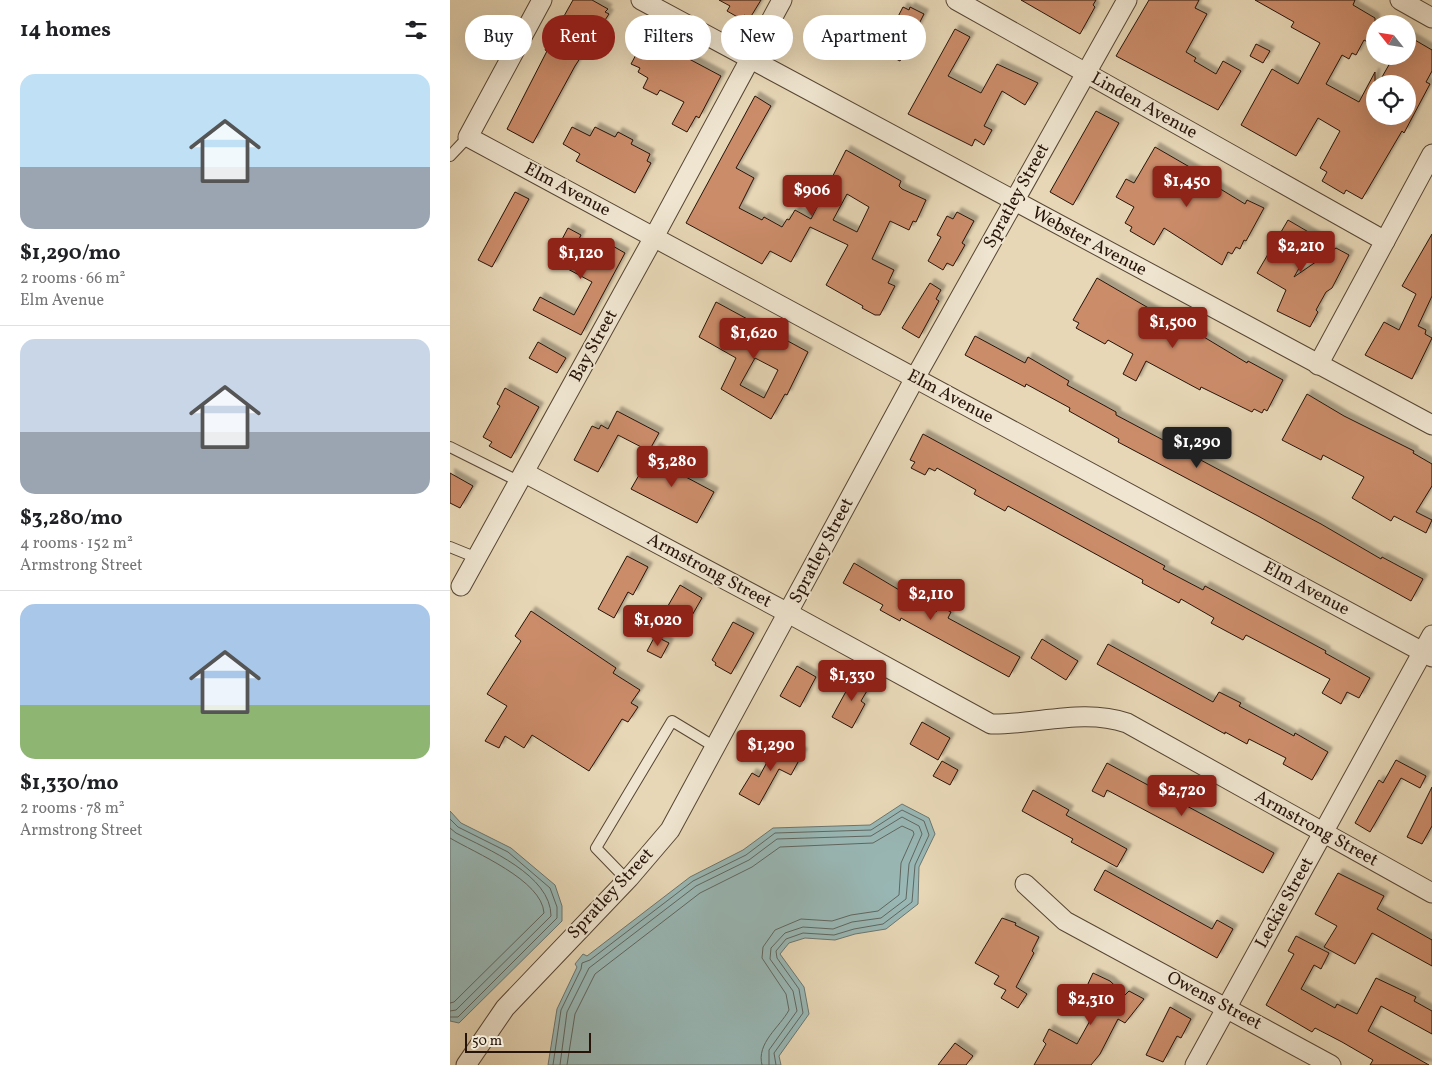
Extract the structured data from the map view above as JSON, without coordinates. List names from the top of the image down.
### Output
{
  "streets": {
    "street": [
      "Linden Avenue",
      "Elm Avenue",
      "Spratley Street",
      "Webster Avenue",
      "Bay Street",
      "Armstrong Street",
      "Leckie Street",
      "Owens Street"
    ]
  },
  "crossings": [
    ["Linden Avenue", "Spratley Street"],
    ["Elm Avenue", "Spratley Street"],
    ["Elm Avenue", "Bay Street"],
    ["Elm Avenue", "Leckie Street"],
    ["Spratley Street", "Webster Avenue"],
    ["Spratley Street", "Armstrong Street"],
    ["Bay Street", "Armstrong Street"],
    ["Armstrong Street", "Leckie Street"],
    ["Leckie Street", "Owens Street"]
  ],
  "scale_bar": "50 m",
  "north": "top left",
  "page": {
    "heading": "14 homes",
    "chip": [
      "Buy",
      "Rent",
      "Filters",
      "New",
      "Apartment"
    ],
    "list": [
      {
        "name": "$1,290/mo",
        "note": "2 rooms · 66 m² · Elm Avenue"
      },
      {
        "name": "$3,280/mo",
        "note": "4 rooms · 152 m² · Armstrong Street"
      },
      {
        "name": "$1,330/mo",
        "note": "2 rooms · 78 m² · Armstrong Street"
      }
    ],
    "price": [
      "$1,450",
      "$906",
      "$2,210",
      "$1,120",
      "$1,500",
      "$1,620",
      "$1,290",
      "$3,280",
      "$2,110",
      "$1,020",
      "$1,330",
      "$1,290",
      "$2,720",
      "$2,310"
    ],
    "scale": "50 m"
  }
}
